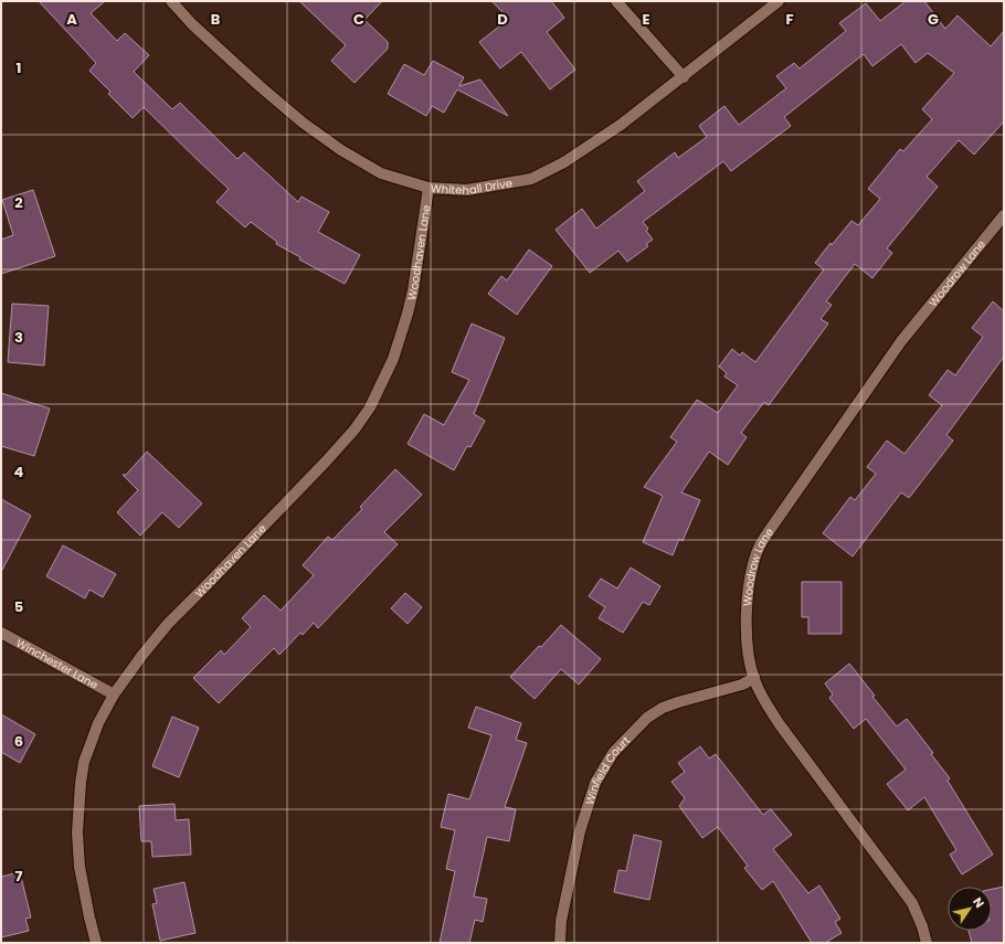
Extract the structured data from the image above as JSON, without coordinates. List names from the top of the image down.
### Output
{
  "streets": {
    "street": [
      "Whitehall Drive",
      "Woodhaven Lane",
      "Woodrow Lane",
      "Winchester Lane",
      "Winfield Court"
    ]
  },
  "crossings": [
    ["Whitehall Drive", "Woodhaven Lane"],
    ["Woodhaven Lane", "Winchester Lane"],
    ["Woodrow Lane", "Winfield Court"]
  ],
  "north": "top right",
  "grid": {
    "columns": [
      "A",
      "B",
      "C",
      "D",
      "E",
      "F",
      "G"
    ],
    "rows": [
      "1",
      "2",
      "3",
      "4",
      "5",
      "6",
      "7"
    ]
  }
}
